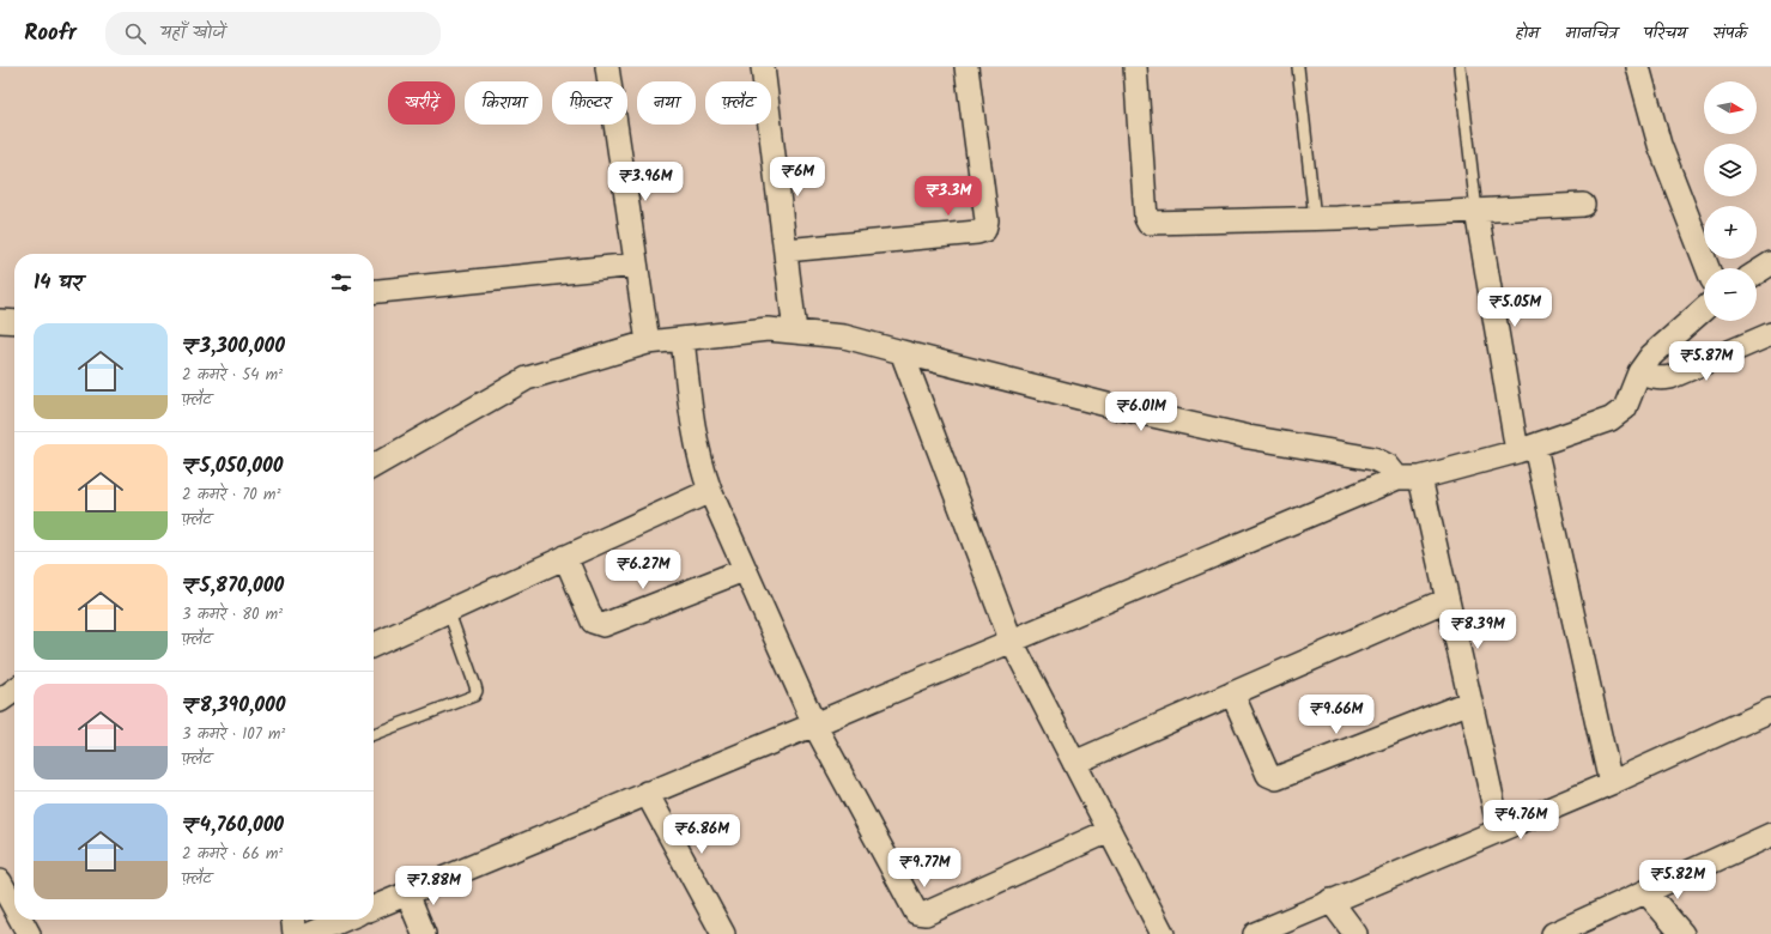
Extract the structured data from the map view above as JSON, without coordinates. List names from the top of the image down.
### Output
{
  "north": "right",
  "page": {
    "header": "Roofr",
    "search": "यहाँ खोजें",
    "nav": [
      "होम",
      "मानचित्र",
      "परिचय",
      "संपर्क"
    ],
    "map_buttons": ["+", "−"],
    "chip": [
      "खरीदें",
      "किराया",
      "फ़िल्टर",
      "नया",
      "फ़्लैट"
    ],
    "price": [
      "₹6M",
      "₹3.96M",
      "₹3.3M",
      "₹5.05M",
      "₹5.87M",
      "₹6.01M",
      "₹6.27M",
      "₹8.39M",
      "₹9.66M",
      "₹4.76M",
      "₹6.86M",
      "₹9.77M",
      "₹5.82M",
      "₹7.88M"
    ],
    "heading": "14 घर",
    "list": [
      {
        "name": "₹3,300,000",
        "note": "2 कमरे · 54 m² · फ़्लैट"
      },
      {
        "name": "₹5,050,000",
        "note": "2 कमरे · 70 m² · फ़्लैट"
      },
      {
        "name": "₹5,870,000",
        "note": "3 कमरे · 80 m² · फ़्लैट"
      },
      {
        "name": "₹8,390,000",
        "note": "3 कमरे · 107 m² · फ़्लैट"
      },
      {
        "name": "₹4,760,000",
        "note": "2 कमरे · 66 m² · फ़्लैट"
      }
    ]
  }
}
